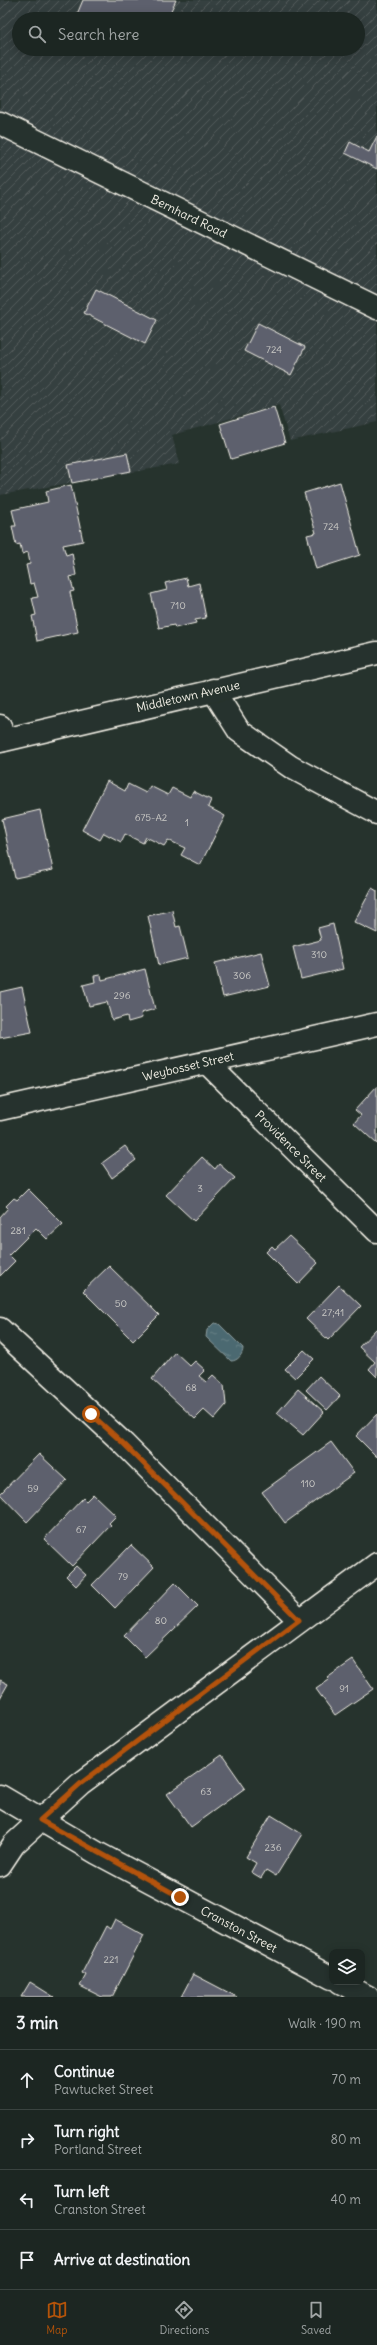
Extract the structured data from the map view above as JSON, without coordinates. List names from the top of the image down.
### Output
{
  "streets": {
    "street": [
      "Bernhard Road",
      "Middletown Avenue",
      "Weybosset Street",
      "Providence Street",
      "Cranston Street"
    ]
  },
  "crossings": [
    ["Weybosset Street", "Providence Street"]
  ],
  "house_numbers": [
    "724",
    "724",
    "710",
    "675-A2",
    "1",
    "310",
    "306",
    "296",
    "3",
    "281",
    "50",
    "27;41",
    "68",
    "110",
    "59",
    "67",
    "79",
    "80",
    "91",
    "63",
    "236",
    "221"
  ],
  "page": {
    "search": "Search here",
    "heading": ["3 min", "Walk · 190 m"],
    "list": [
      ["Continue", "Pawtucket Street", "70 m"],
      ["Turn right", "Portland Street", "80 m"],
      ["Turn left", "Cranston Street", "40 m"],
      "Arrive at destination"
    ],
    "nav": ["Map", "Directions", "Saved"]
  }
}
